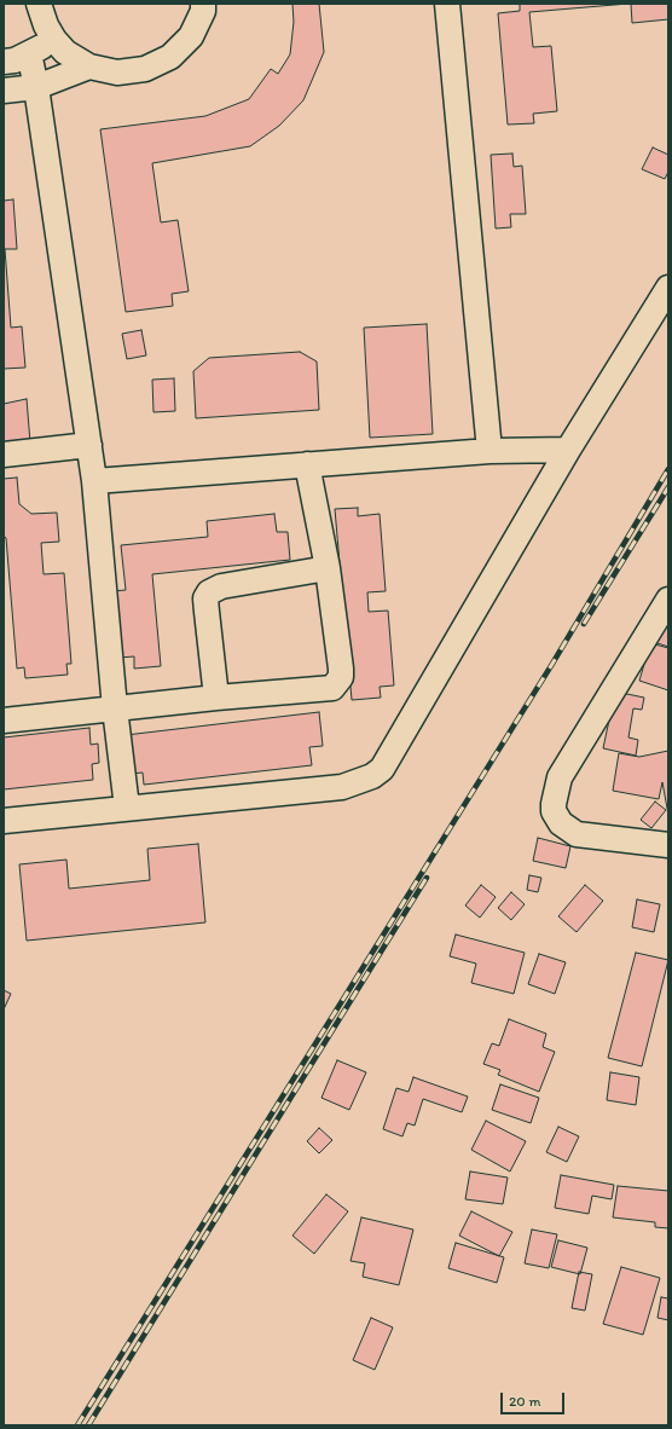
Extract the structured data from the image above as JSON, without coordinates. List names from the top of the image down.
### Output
{
  "scale_bar": "20 m"
}
